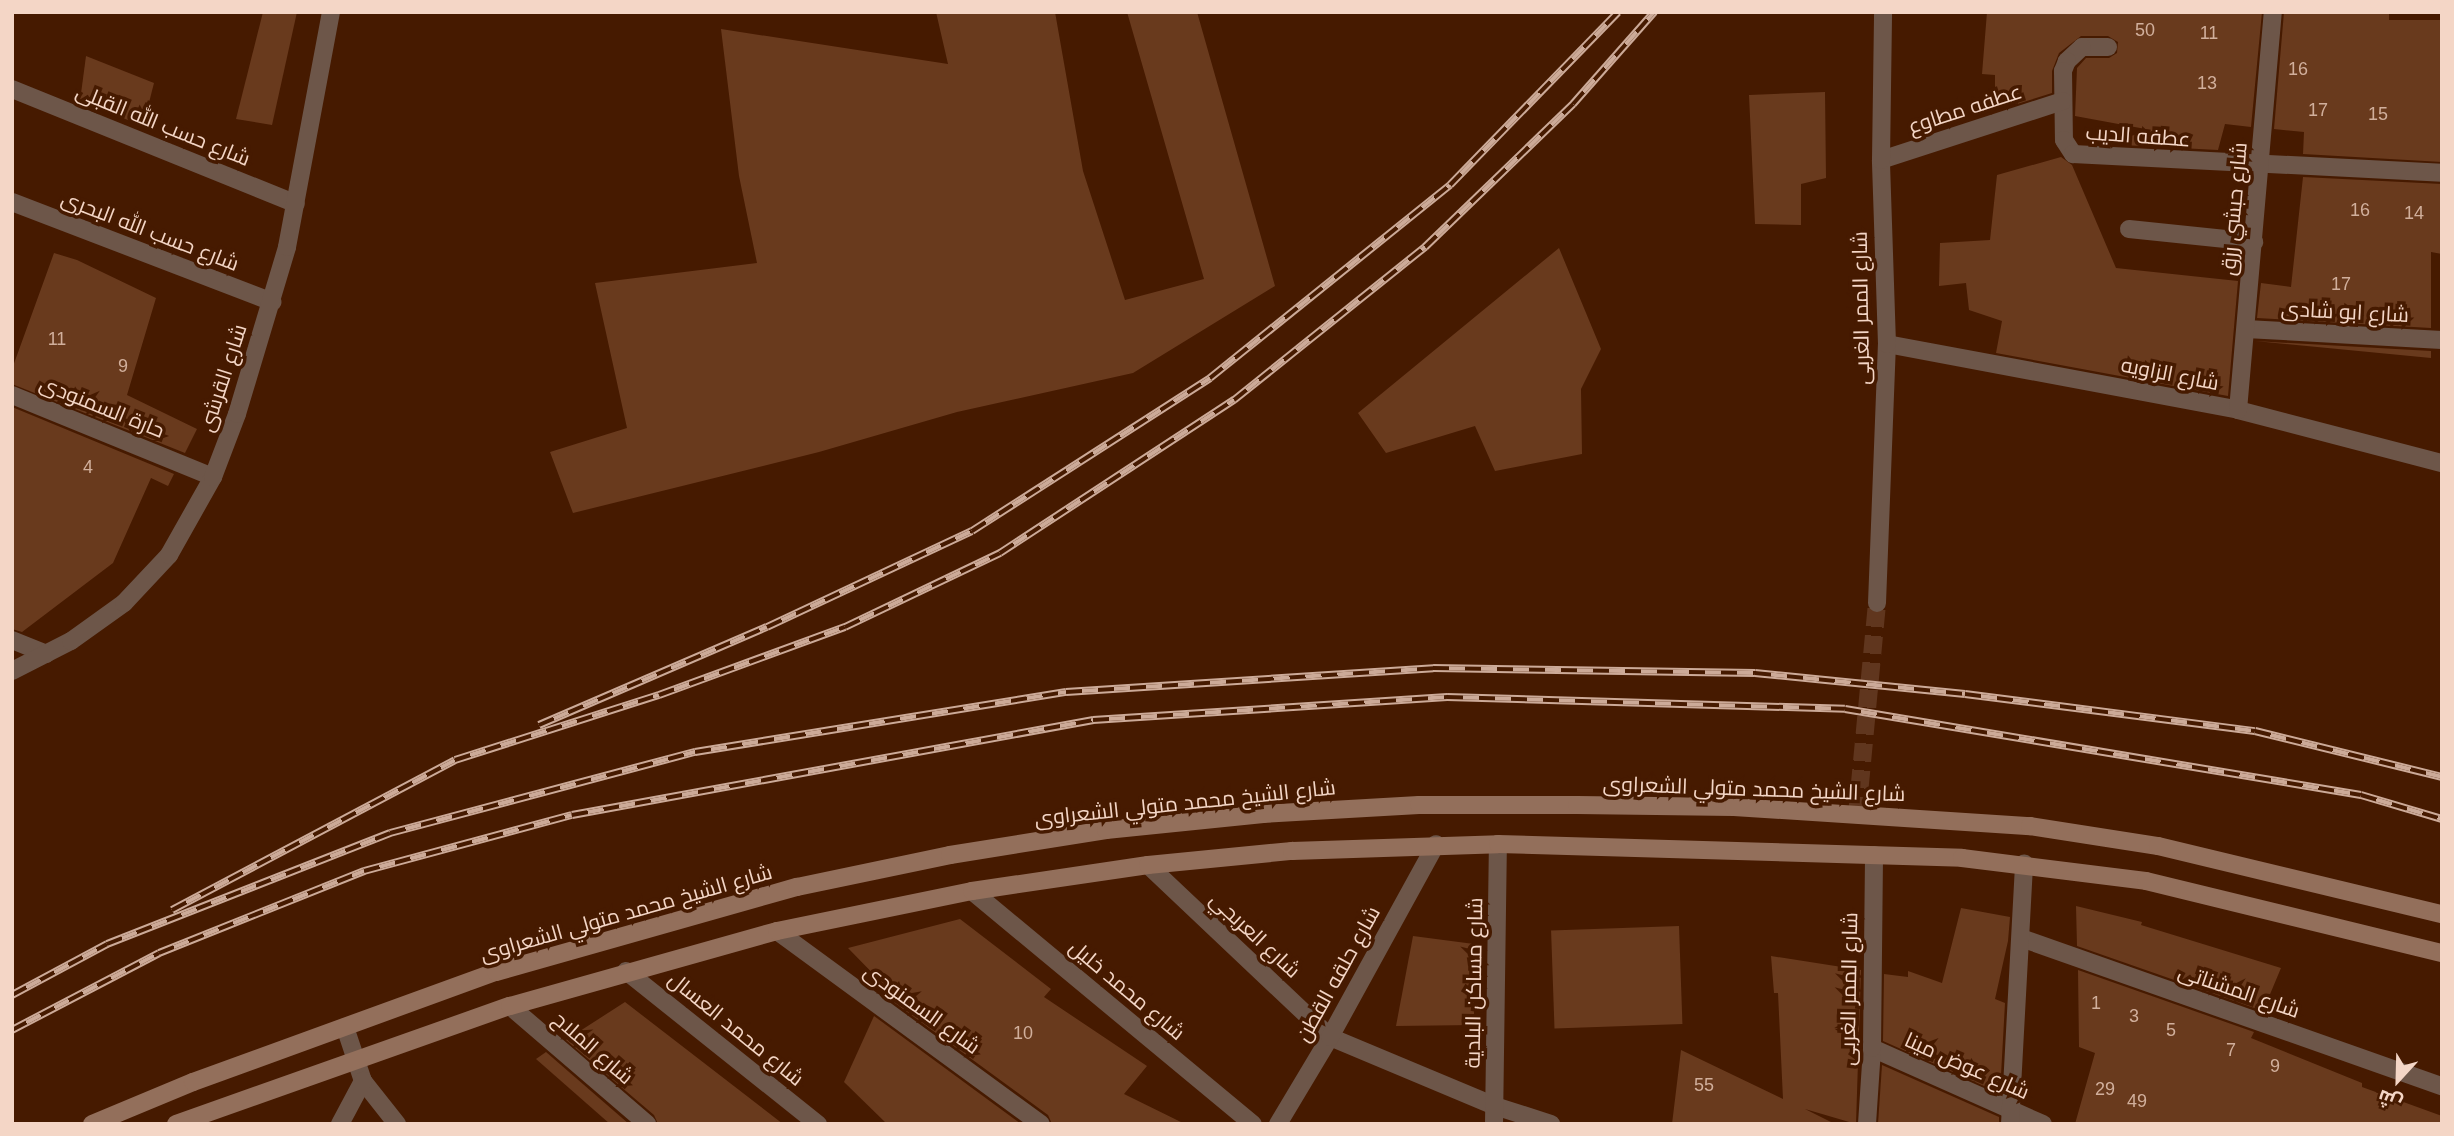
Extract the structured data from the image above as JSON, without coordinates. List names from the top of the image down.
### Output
{
  "streets": {
    "street": [
      "عطفه مطاوع",
      "شارع حسب الله القبلى",
      "عطفه الديب",
      "شارع حبشي رزق",
      "شارع حسب الله البحرى",
      "شارع الممر الغربى",
      "شارع ابو شادى",
      "شارع الزاويه",
      "شارع القرشى",
      "حارة السمنودى",
      "شارع الشيخ محمد متولي الشعراوى",
      "شارع العربجي",
      "شارع حلقه القطن",
      "شارع مساكن البلدية",
      "شارع محمد خليل",
      "شارع المشناتى",
      "شارع السمنودى",
      "شارع محمد العسال",
      "شارع الملاح",
      "شارع عوض مينا"
    ]
  },
  "crossings": [
    ["عطفه مطاوع", "عطفه الديب"],
    ["عطفه مطاوع", "شارع الممر الغربى"],
    ["شارع حسب الله القبلى", "شارع القرشى"],
    ["عطفه الديب", "شارع حبشي رزق"],
    ["شارع حبشي رزق", "شارع ابو شادى"],
    ["شارع حبشي رزق", "شارع الزاويه"],
    ["شارع حسب الله البحرى", "شارع القرشى"],
    ["شارع الممر الغربى", "شارع الزاويه"],
    ["شارع الممر الغربى", "شارع عوض مينا"],
    ["شارع القرشى", "حارة السمنودى"],
    ["شارع العربجي", "شارع حلقه القطن"]
  ],
  "house_numbers": [
    "50",
    "11",
    "16",
    "13",
    "17",
    "15",
    "16",
    "14",
    "17",
    "11",
    "9",
    "4",
    "1",
    "3",
    "5",
    "10",
    "7",
    "9",
    "55",
    "29",
    "49"
  ],
  "north": "bottom"
}
